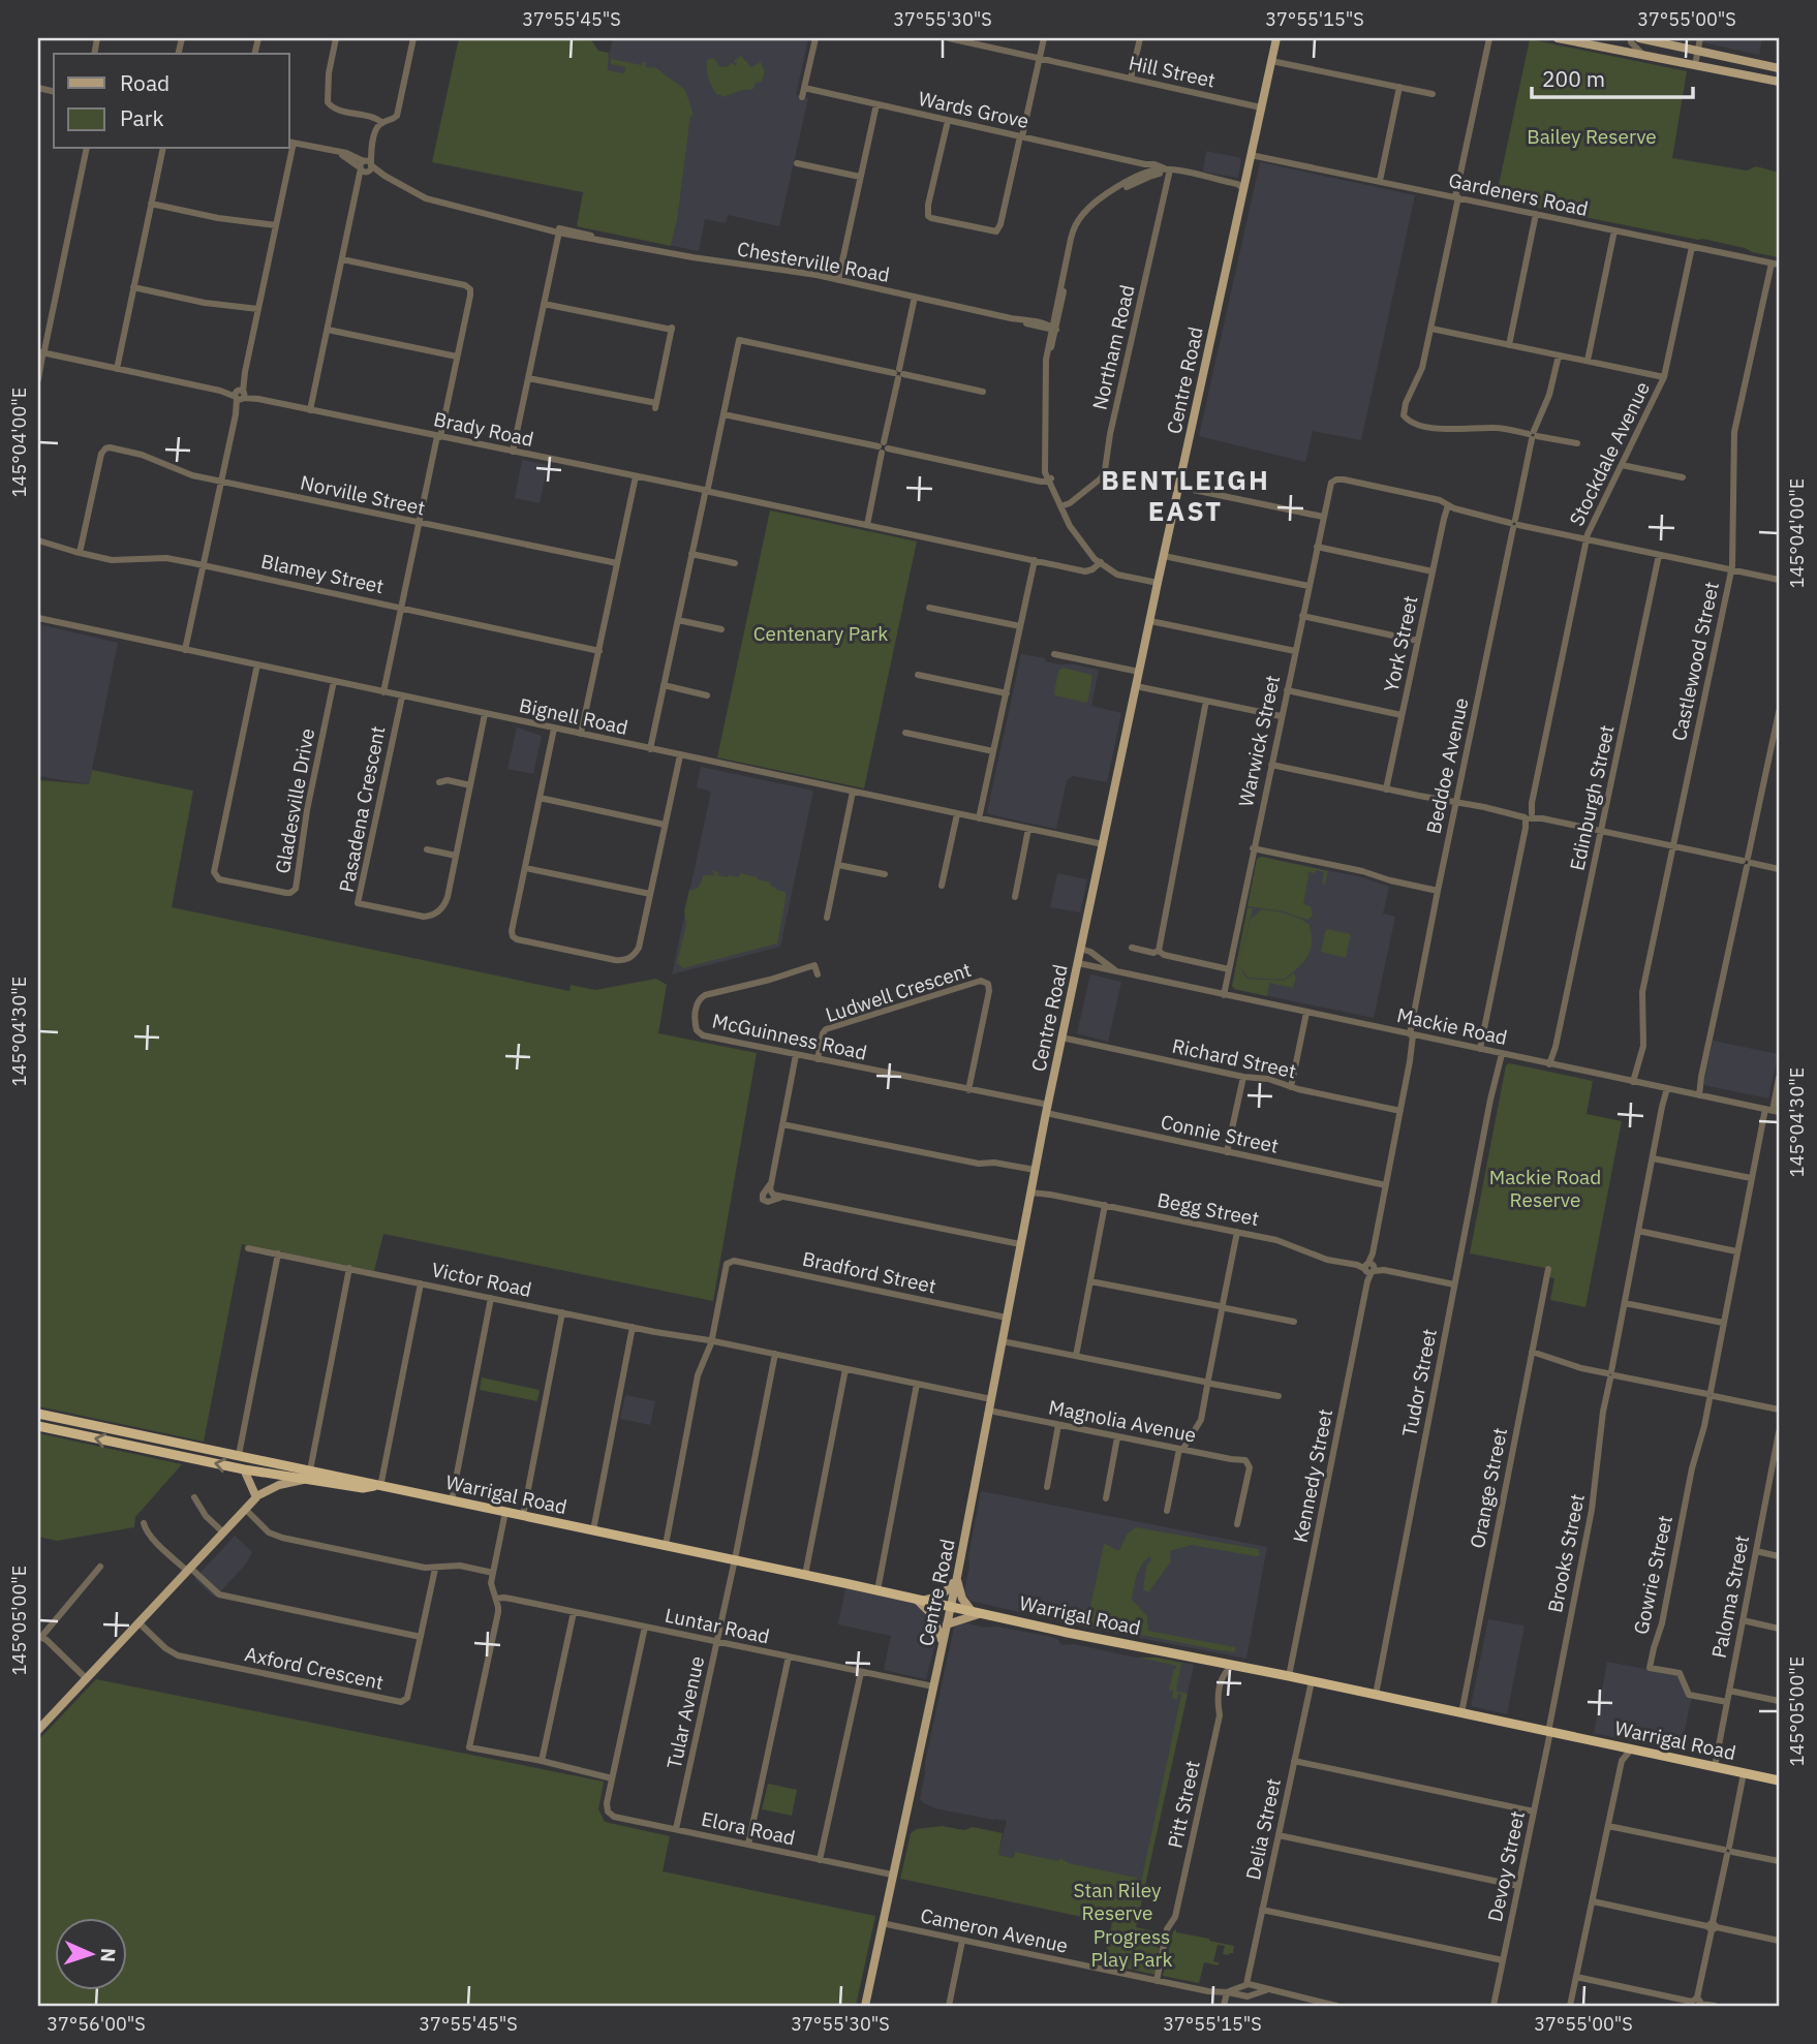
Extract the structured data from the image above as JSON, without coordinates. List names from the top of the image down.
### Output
{
  "streets": {
    "highway": ["Warrigal Road"],
    "main road": ["Centre Road"],
    "street": [
      "Hill Street",
      "Wards Grove",
      "Gardeners Road",
      "Chesterville Road",
      "Northam Road",
      "Brady Road",
      "Stockdale Avenue",
      "Norville Street",
      "Blamey Street",
      "York Street",
      "Castlewood Street",
      "Bignell Road",
      "Warwick Street",
      "Beddoe Avenue",
      "Edinburgh Street",
      "Gladesville Drive",
      "Pasadena Crescent",
      "Ludwell Crescent",
      "Mackie Road",
      "McGuinness Road",
      "Richard Street",
      "Connie Street",
      "Begg Street",
      "Bradford Street",
      "Victor Road",
      "Tudor Street",
      "Magnolia Avenue",
      "Kennedy Street",
      "Orange Street",
      "Brooks Street",
      "Gowrie Street",
      "Paloma Street",
      "Luntar Road",
      "Axford Crescent",
      "Tular Avenue",
      "Pitt Street",
      "Elora Road",
      "Delia Street",
      "Devoy Street",
      "Cameron Avenue"
    ]
  },
  "crossings": [
    ["Hill Street", "Centre Road"],
    ["Wards Grove", "Northam Road"],
    ["Gardeners Road", "Centre Road"],
    ["Gardeners Road", "Stockdale Avenue"],
    ["Gardeners Road", "Castlewood Street"],
    ["Centre Road", "Bignell Road"],
    ["Centre Road", "Mackie Road"],
    ["Centre Road", "McGuinness Road"],
    ["Centre Road", "Richard Street"],
    ["Centre Road", "Connie Street"],
    ["Centre Road", "Begg Street"],
    ["Centre Road", "Bradford Street"],
    ["Centre Road", "Victor Road"],
    ["Centre Road", "Magnolia Avenue"],
    ["Centre Road", "Warrigal Road"],
    ["Centre Road", "Luntar Road"],
    ["Centre Road", "Elora Road"],
    ["Centre Road", "Cameron Avenue"],
    ["Stockdale Avenue", "Warwick Street"],
    ["Stockdale Avenue", "Mackie Road"],
    ["Norville Street", "Blamey Street"],
    ["York Street", "Warwick Street"],
    ["Castlewood Street", "Warwick Street"],
    ["Castlewood Street", "Mackie Road"],
    ["Bignell Road", "Gladesville Drive"],
    ["Bignell Road", "Pasadena Crescent"],
    ["Warwick Street", "Beddoe Avenue"],
    ["Warwick Street", "Edinburgh Street"],
    ["Warwick Street", "Mackie Road"],
    ["Beddoe Avenue", "Mackie Road"],
    ["Beddoe Avenue", "Kennedy Street"],
    ["Edinburgh Street", "Mackie Road"],
    ["Ludwell Crescent", "McGuinness Road"],
    ["Mackie Road", "Tudor Street"],
    ["Mackie Road", "Kennedy Street"],
    ["Mackie Road", "Brooks Street"],
    ["Mackie Road", "Gowrie Street"],
    ["McGuinness Road", "Connie Street"],
    ["Richard Street", "Kennedy Street"],
    ["Connie Street", "Kennedy Street"],
    ["Begg Street", "Tudor Street"],
    ["Begg Street", "Kennedy Street"],
    ["Bradford Street", "Victor Road"],
    ["Victor Road", "Tular Avenue"],
    ["Tudor Street", "Warrigal Road"],
    ["Kennedy Street", "Warrigal Road"],
    ["Orange Street", "Warrigal Road"],
    ["Warrigal Road", "Brooks Street"],
    ["Warrigal Road", "Paloma Street"],
    ["Warrigal Road", "Tular Avenue"],
    ["Warrigal Road", "Delia Street"],
    ["Warrigal Road", "Devoy Street"],
    ["Brooks Street", "Devoy Street"],
    ["Gowrie Street", "Paloma Street"],
    ["Luntar Road", "Tular Avenue"],
    ["Tular Avenue", "Elora Road"],
    ["Pitt Street", "Cameron Avenue"],
    ["Delia Street", "Cameron Avenue"]
  ],
  "districts": ["BENTLEIGH EAST"],
  "parks": [
    "Bailey Reserve",
    "Centenary Park",
    "Mackie Road Reserve",
    "Stan Riley Reserve",
    "Progress Play Park"
  ],
  "legend": ["Road", "Park"],
  "scale_bar": "200 m",
  "north": "right",
  "coordinates": [
    "37°55'45\"S",
    "37°55'30\"S",
    "37°55'15\"S",
    "37°55'00\"S",
    "145°04'00\"E",
    "145°04'30\"E",
    "145°05'00\"E",
    "37°56'00\"S"
  ]
}
